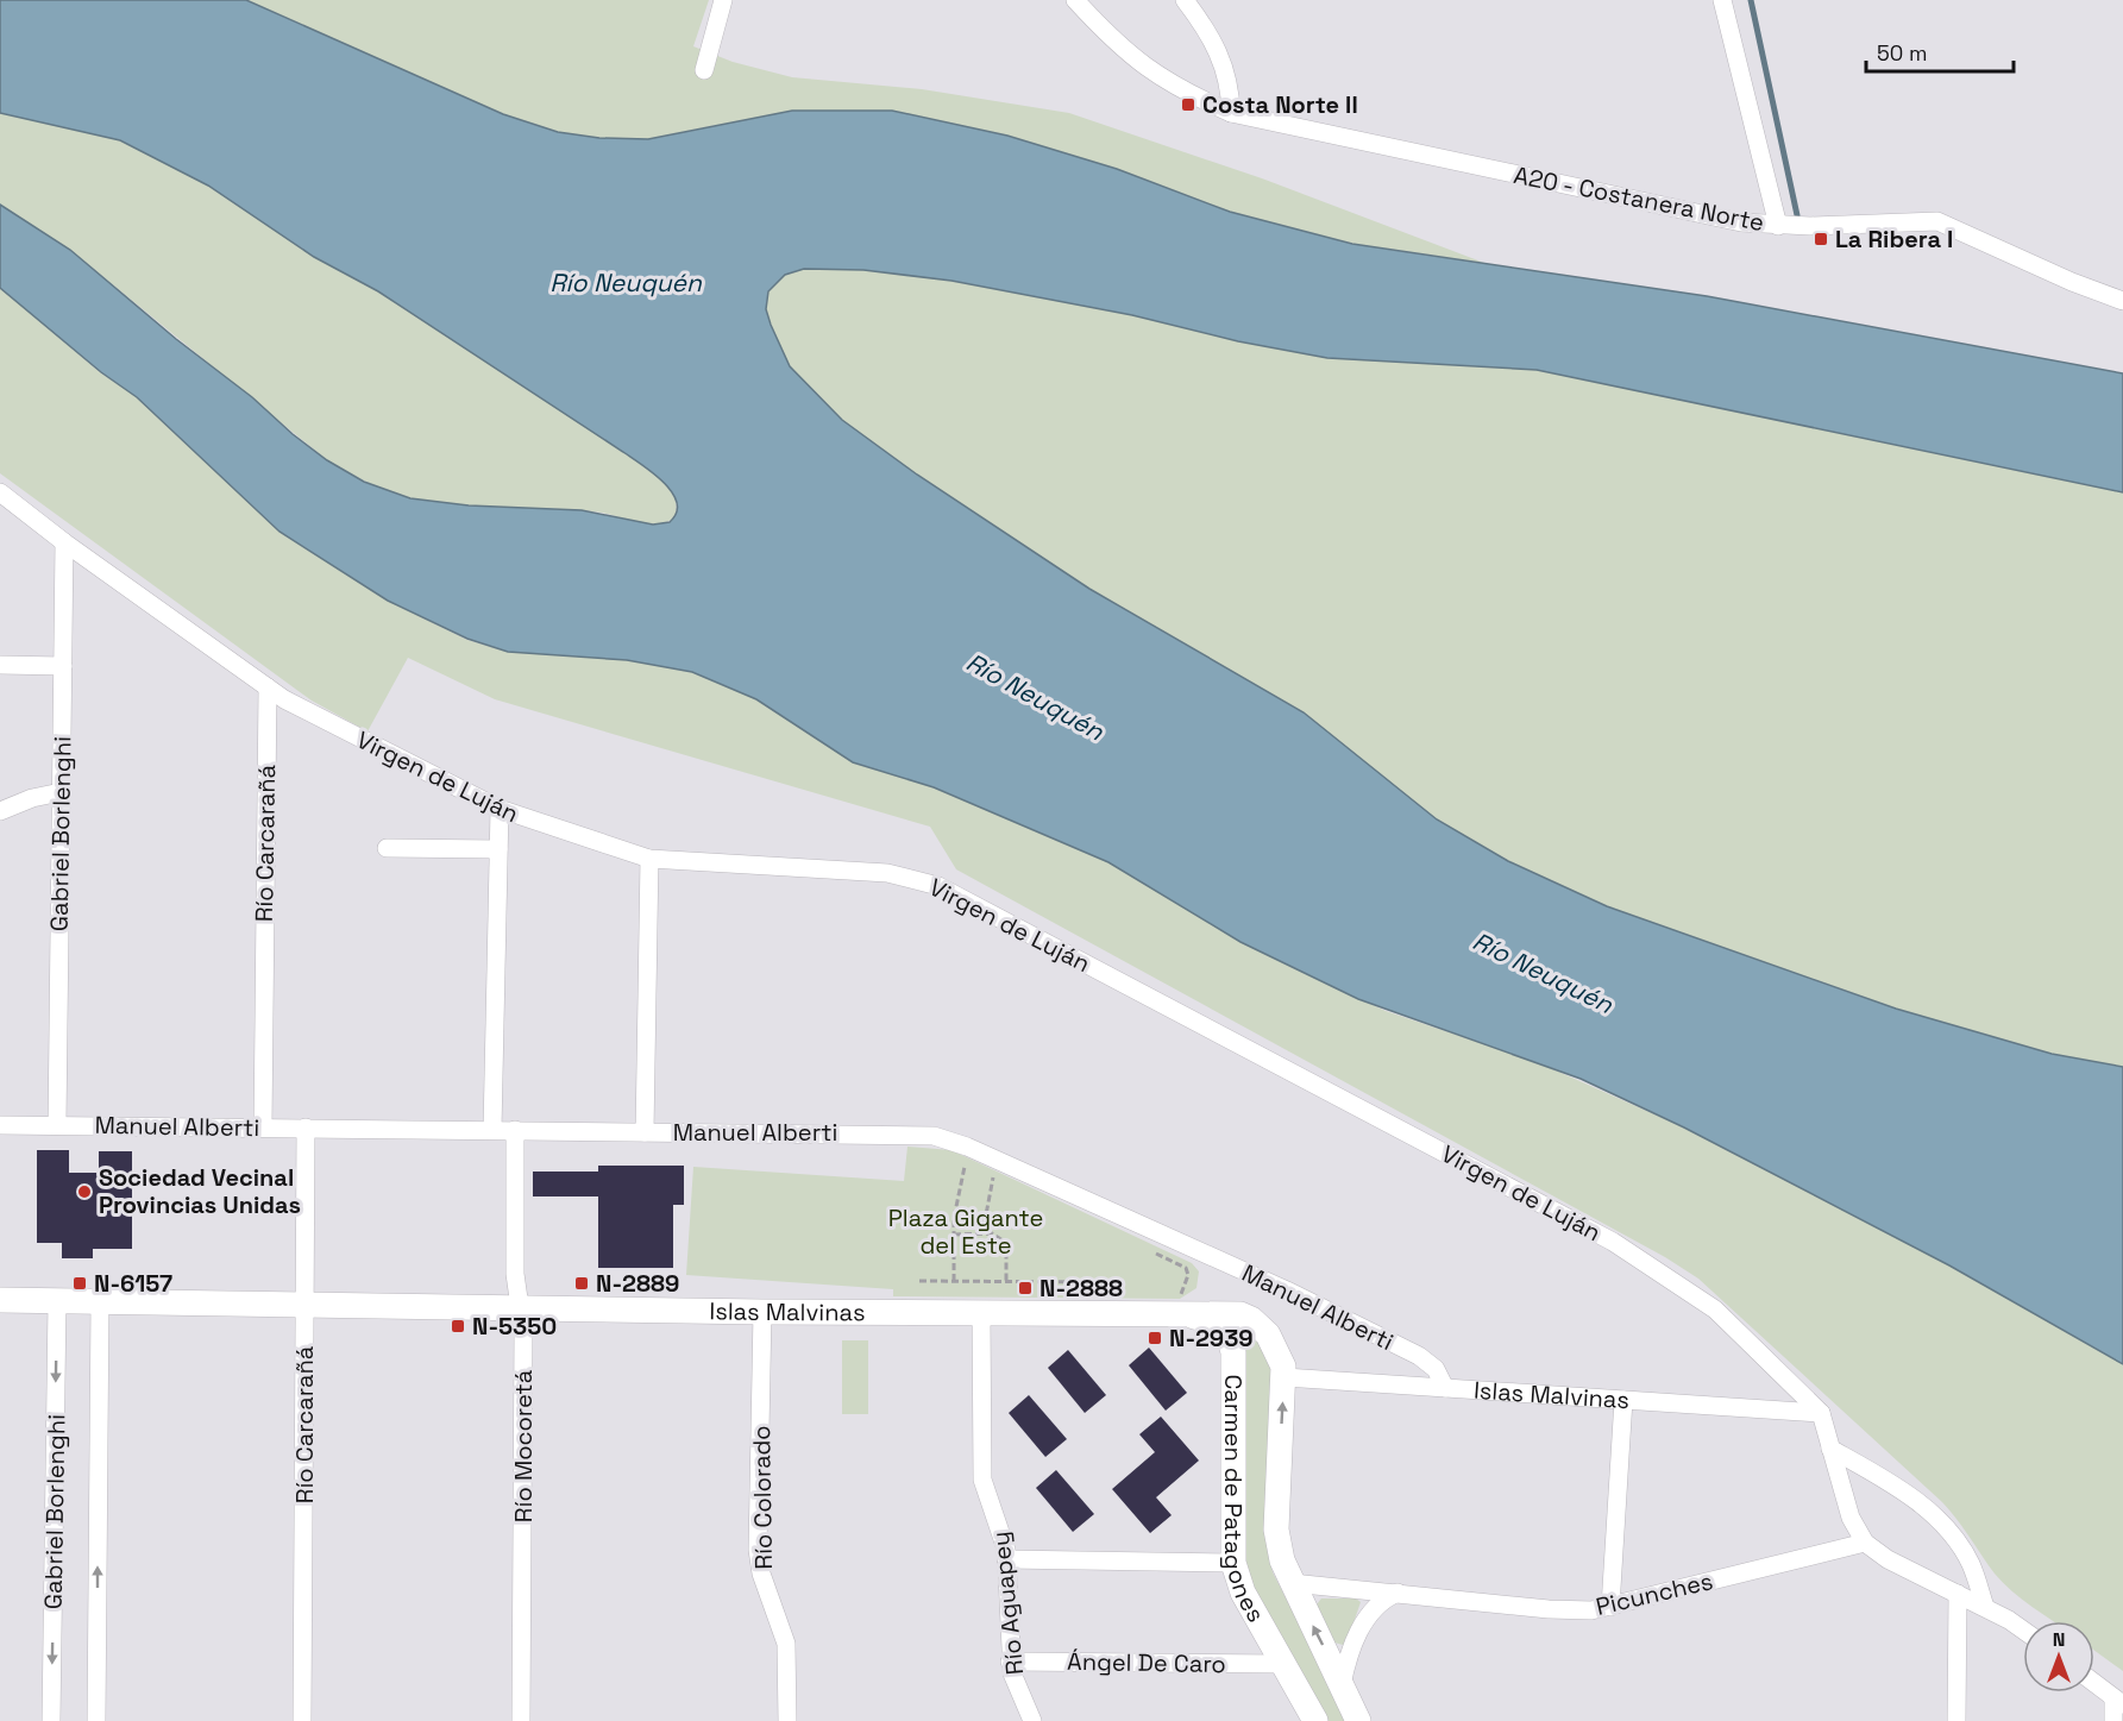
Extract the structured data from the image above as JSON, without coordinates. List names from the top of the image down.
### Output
{
  "streets": {
    "main road": ["Islas Malvinas", "Carmen de Patagones"],
    "street": [
      "A20 - Costanera Norte",
      "Virgen de Luján",
      "Gabriel Borlenghi",
      "Río Carcarañá",
      "Manuel Alberti",
      "Río Mocoretá",
      "Río Colorado",
      "Picunches",
      "Río Aguapey",
      "Ángel De Caro"
    ]
  },
  "crossings": [
    ["Virgen de Luján", "Gabriel Borlenghi"],
    ["Virgen de Luján", "Río Carcarañá"],
    ["Virgen de Luján", "Islas Malvinas"],
    ["Gabriel Borlenghi", "Manuel Alberti"],
    ["Gabriel Borlenghi", "Islas Malvinas"],
    ["Río Carcarañá", "Manuel Alberti"],
    ["Río Carcarañá", "Islas Malvinas"],
    ["Manuel Alberti", "Islas Malvinas"],
    ["Manuel Alberti", "Río Mocoretá"],
    ["Islas Malvinas", "Río Mocoretá"],
    ["Islas Malvinas", "Río Colorado"],
    ["Islas Malvinas", "Carmen de Patagones"],
    ["Islas Malvinas", "Río Aguapey"],
    ["Carmen de Patagones", "Picunches"],
    ["Carmen de Patagones", "Ángel De Caro"],
    ["Río Aguapey", "Ángel De Caro"]
  ],
  "water": ["Río Neuquén"],
  "parks": ["Plaza Gigante del Este"],
  "places": {
    "transit": [
      "Costa Norte II",
      "La Ribera I",
      "N-6157",
      "N-2889",
      "N-2888",
      "N-5350",
      "N-2939"
    ],
    "other": ["Sociedad Vecinal Provincias Unidas"]
  },
  "scale_bar": "50 m",
  "north": "top"
}
